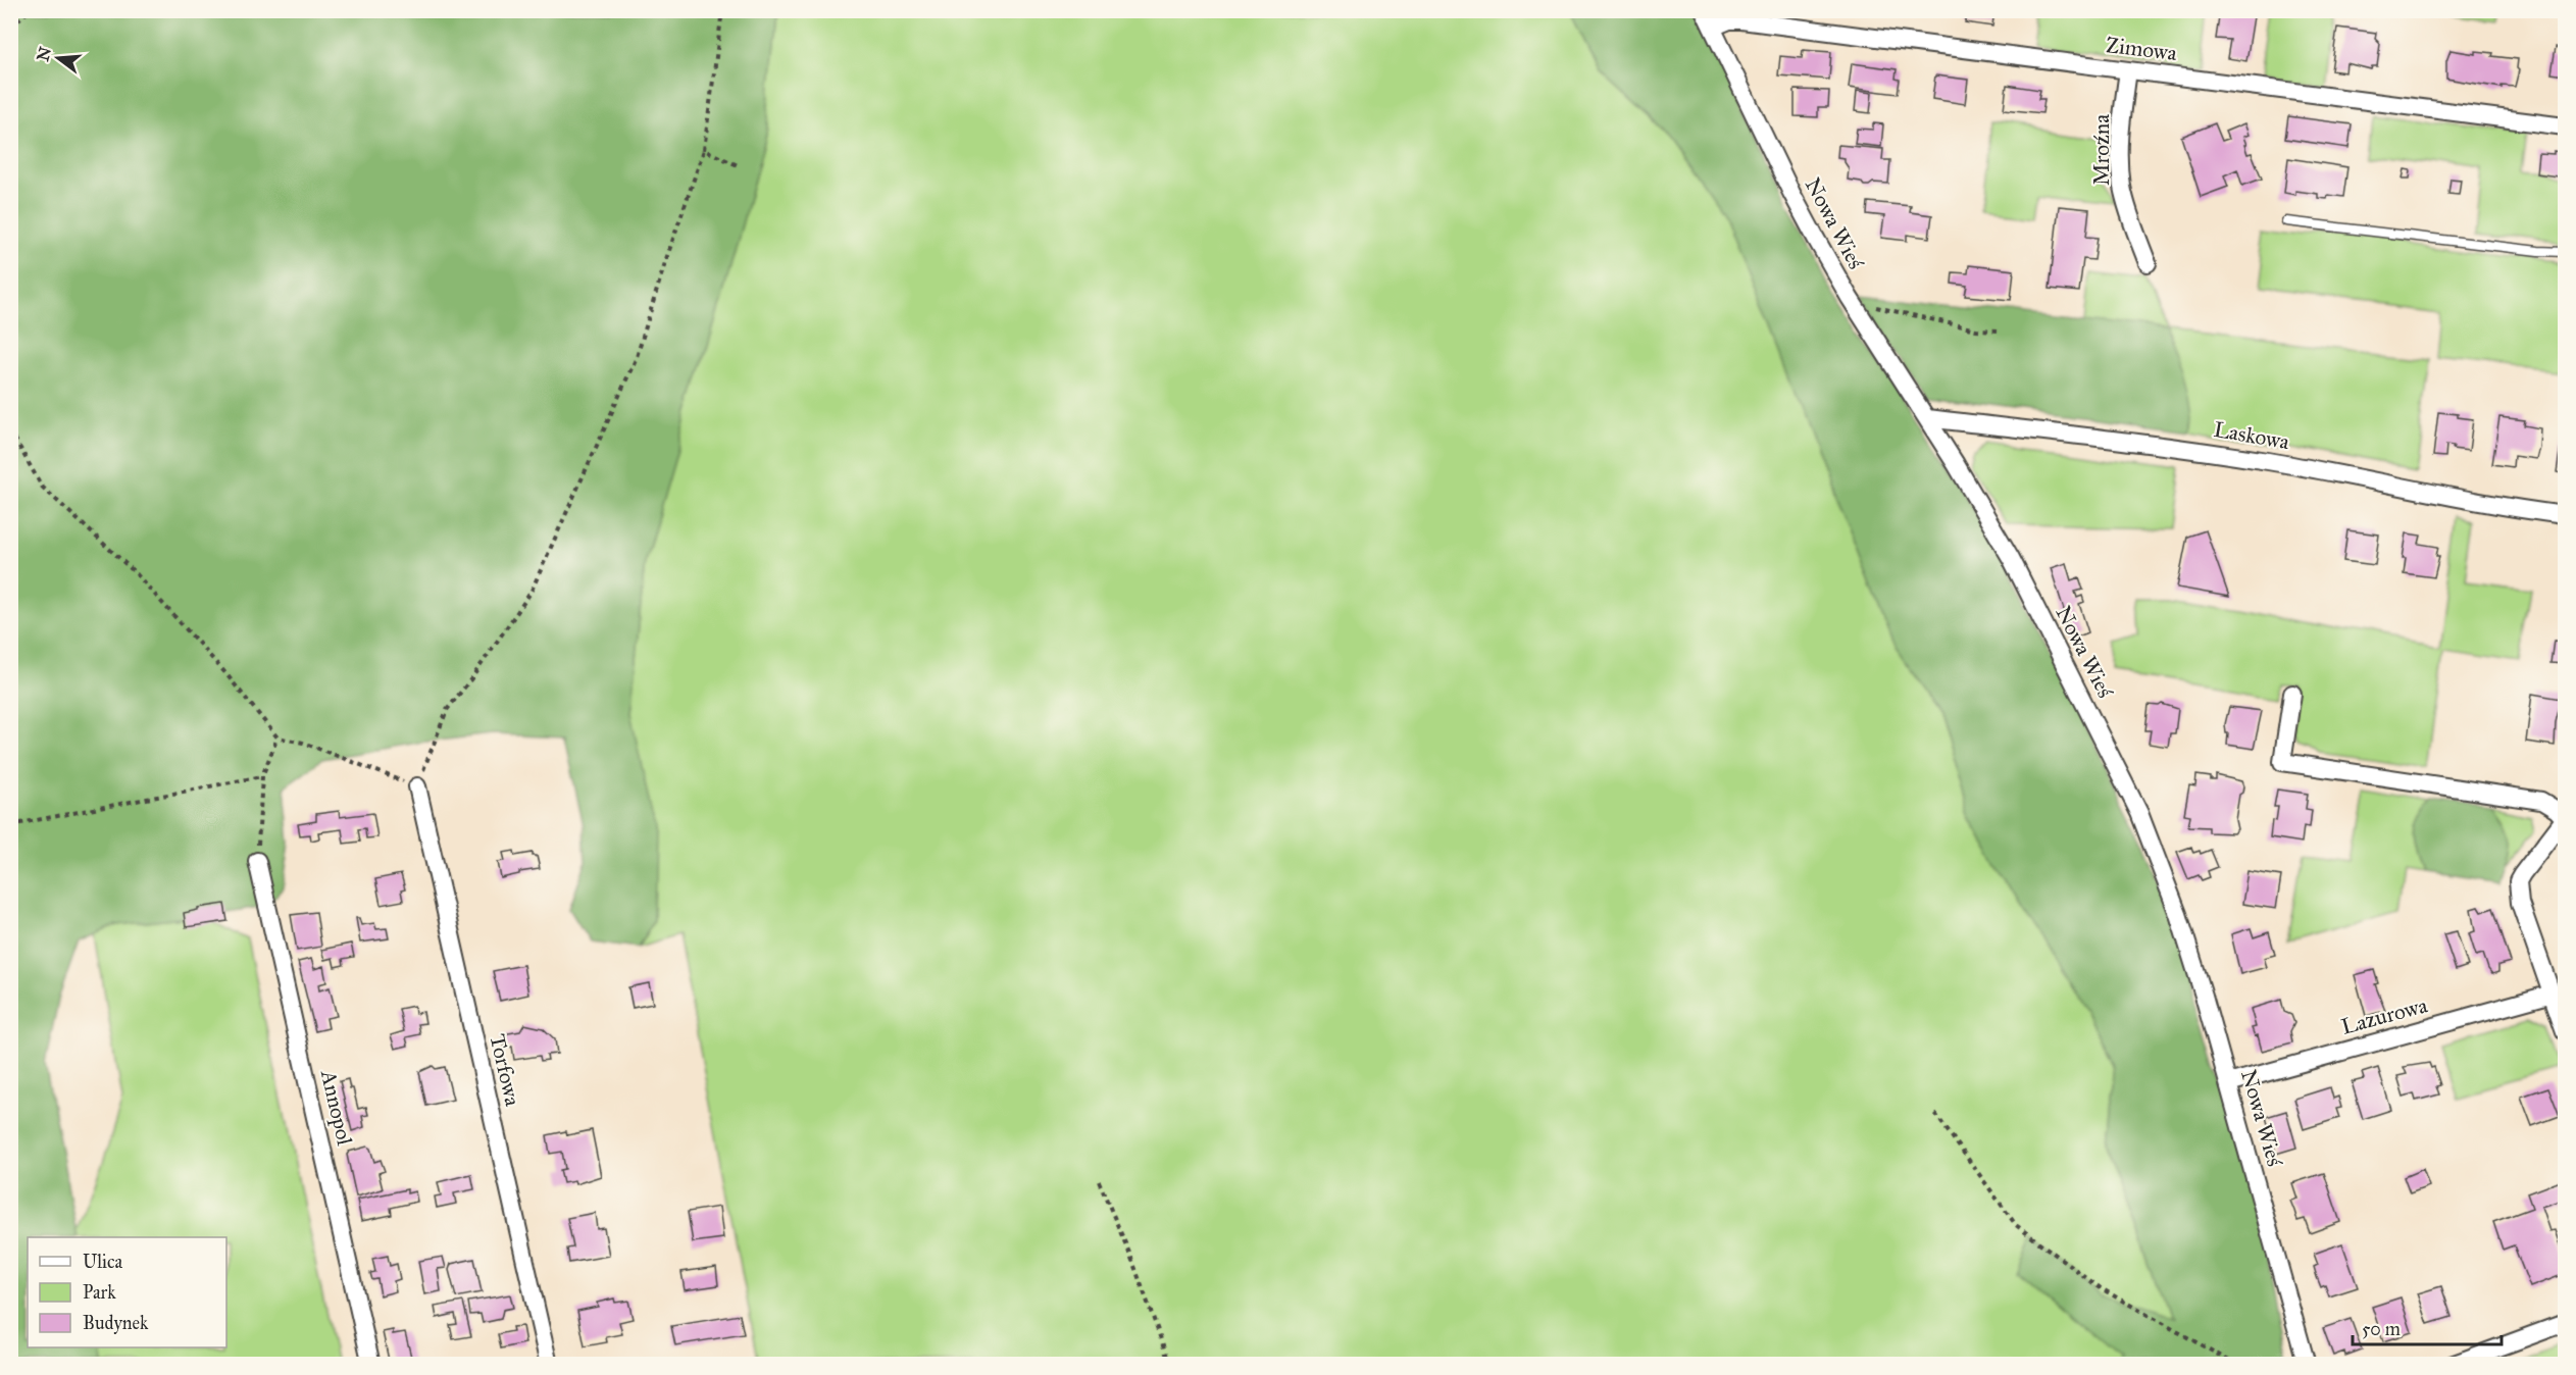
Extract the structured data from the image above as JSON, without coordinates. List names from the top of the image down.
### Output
{
  "streets": {
    "street": [
      "Zimowa",
      "Mroźna",
      "Nowa Wieś",
      "Laskowa",
      "Lazurowa",
      "Torfowa",
      "Annopol"
    ]
  },
  "crossings": [
    ["Zimowa", "Mroźna"],
    ["Zimowa", "Nowa Wieś"],
    ["Nowa Wieś", "Laskowa"],
    ["Nowa Wieś", "Lazurowa"]
  ],
  "legend": ["Ulica", "Park", "Budynek"],
  "scale_bar": "50 m",
  "north": "left"
}
